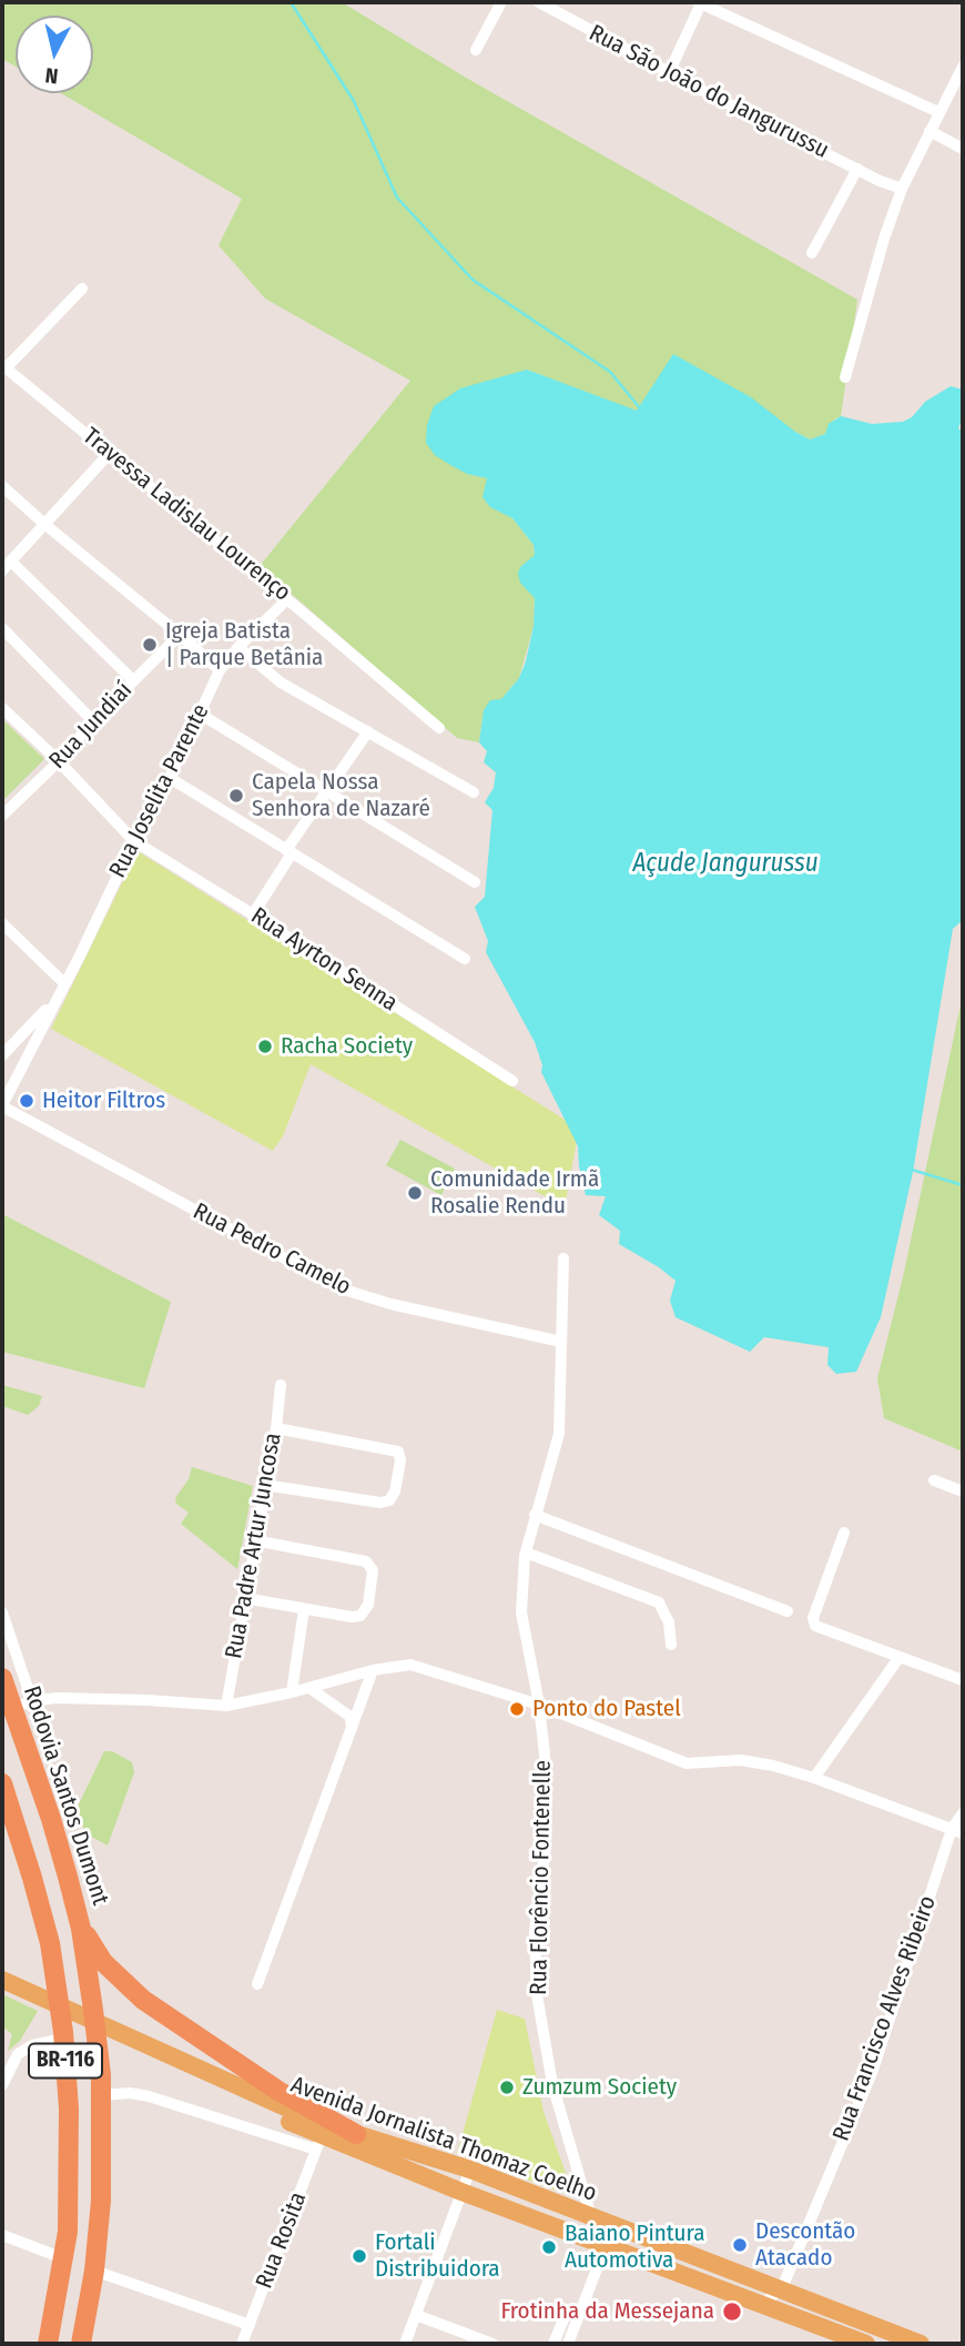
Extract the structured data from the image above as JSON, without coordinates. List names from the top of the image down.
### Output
{
  "streets": {
    "highway": ["Rodovia Santos Dumont", "BR-116"],
    "main road": ["Avenida Jornalista Thomaz Coelho"],
    "street": [
      "Rua São João do Jangurussu",
      "Travessa Ladislau Lourenço",
      "Rua Jundiaí",
      "Rua Joselita Parente",
      "Rua Ayrton Senna",
      "Rua Pedro Camelo",
      "Rua Padre Artur Juncosa",
      "Rua Florêncio Fontenelle",
      "Rua Francisco Alves Ribeiro",
      "Rua Rosita"
    ]
  },
  "crossings": [
    ["Travessa Ladislau Lourenço", "Rua Joselita Parente"],
    ["Rua Jundiaí", "Rua Ayrton Senna"],
    ["Rua Joselita Parente", "Rua Ayrton Senna"],
    ["Rua Joselita Parente", "Rua Pedro Camelo"],
    ["Rua Pedro Camelo", "Rua Florêncio Fontenelle"],
    ["Rua Florêncio Fontenelle", "Avenida Jornalista Thomaz Coelho"],
    ["Rua Francisco Alves Ribeiro", "Avenida Jornalista Thomaz Coelho"],
    ["Avenida Jornalista Thomaz Coelho", "Rua Rosita"]
  ],
  "water": ["Açude Jangurussu"],
  "places": [
    "Igreja Batista | Parque Betânia",
    "Capela Nossa Senhora de Nazaré",
    "Racha Society",
    "Heitor Filtros",
    "Comunidade Irmã Rosalie Rendu",
    "Ponto do Pastel",
    "Zumzum Society",
    "Descontão Atacado",
    "Baiano Pintura Automotiva",
    "Fortali Distribuidora",
    "Frotinha da Messejana"
  ],
  "north": "bottom"
}
